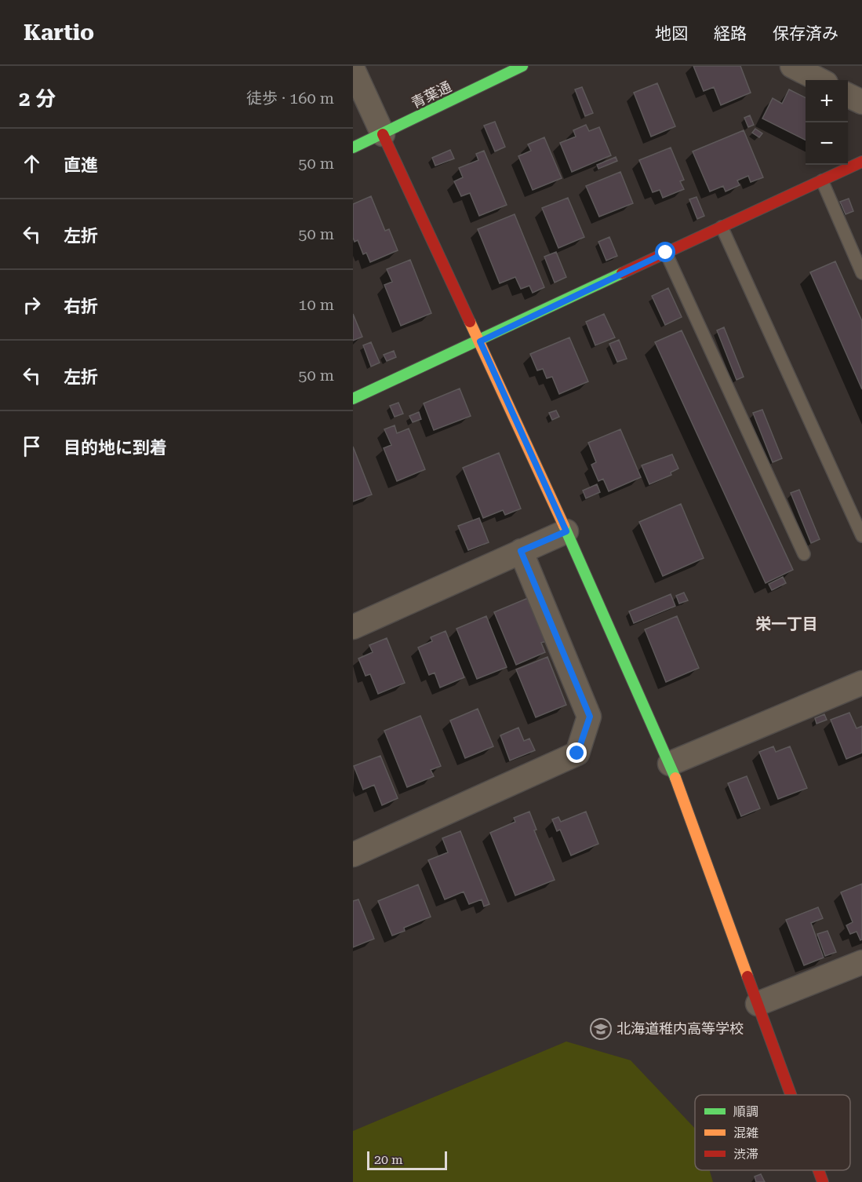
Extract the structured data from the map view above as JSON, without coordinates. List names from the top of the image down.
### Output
{
  "streets": {
    "street": ["青葉通"]
  },
  "districts": ["栄一丁目"],
  "places": {
    "school or university": ["北海道稚内高等学校"]
  },
  "legend": ["順調", "混雑", "渋滞"],
  "scale_bar": "20 m",
  "page": {
    "header": "Kartio",
    "nav": ["地図", "経路", "保存済み"],
    "heading": ["2 分", "徒歩 · 160 m"],
    "map_buttons": ["+", "−"],
    "list": [
      ["直進", "50 m"],
      ["左折", "50 m"],
      ["右折", "10 m"],
      ["左折", "50 m"],
      "目的地に到着"
    ],
    "scale": "20 m"
  }
}
